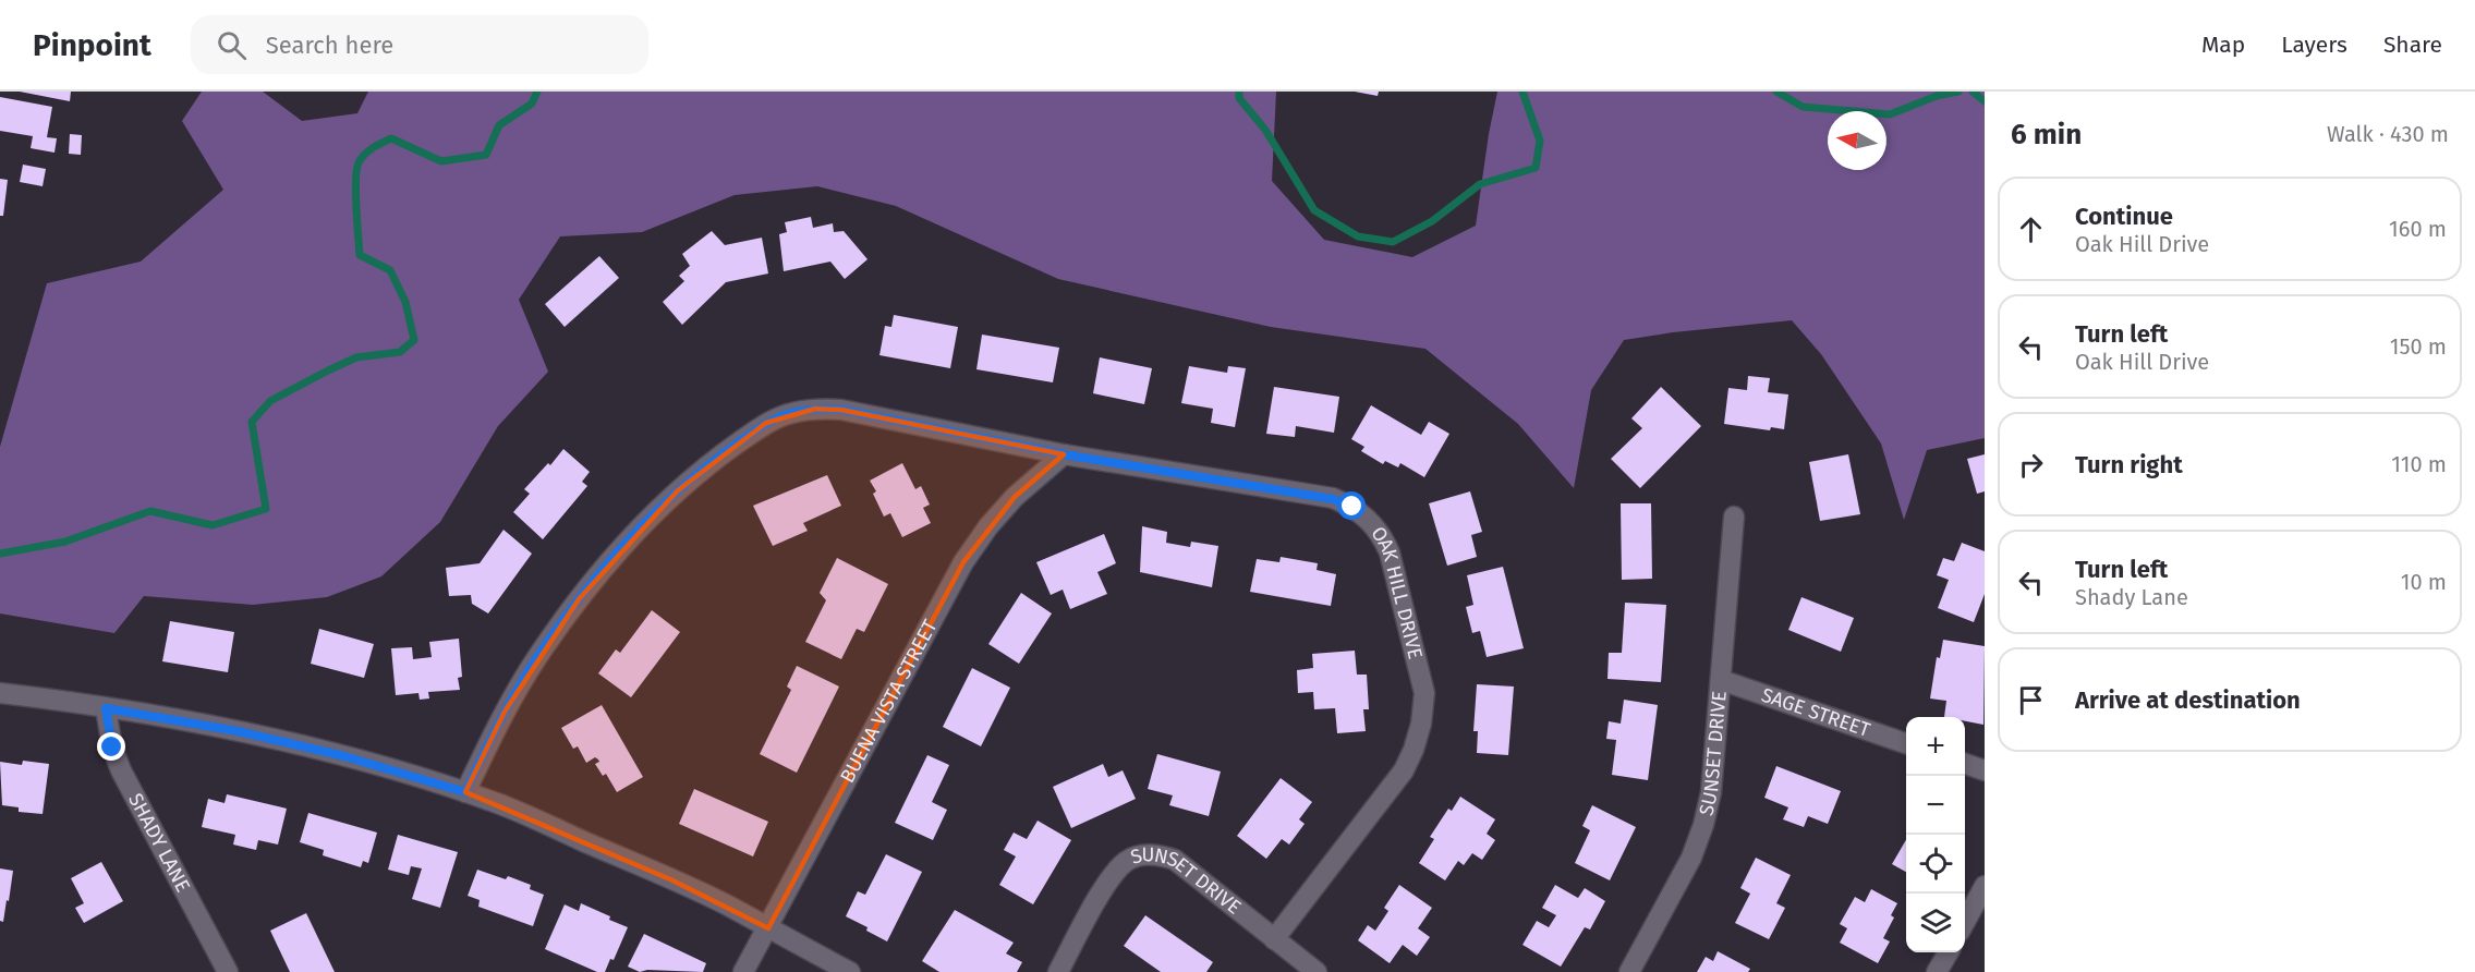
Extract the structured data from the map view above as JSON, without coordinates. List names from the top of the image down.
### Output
{
  "streets": {
    "street": [
      "OAK HILL DRIVE",
      "BUENA VISTA STREET",
      "SAGE STREET",
      "SUNSET DRIVE",
      "SHADY LANE"
    ]
  },
  "crossings": [
    ["OAK HILL DRIVE", "BUENA VISTA STREET"],
    ["OAK HILL DRIVE", "SUNSET DRIVE"],
    ["SAGE STREET", "SUNSET DRIVE"]
  ],
  "north": "left",
  "page": {
    "header": "Pinpoint",
    "search": "Search here",
    "nav": ["Map", "Layers", "Share"],
    "heading": ["6 min", "Walk · 430 m"],
    "list": [
      ["Continue", "Oak Hill Drive", "160 m"],
      ["Turn left", "Oak Hill Drive", "150 m"],
      ["Turn right", "110 m"],
      ["Turn left", "Shady Lane", "10 m"],
      "Arrive at destination"
    ],
    "map_buttons": ["+", "−"]
  }
}
